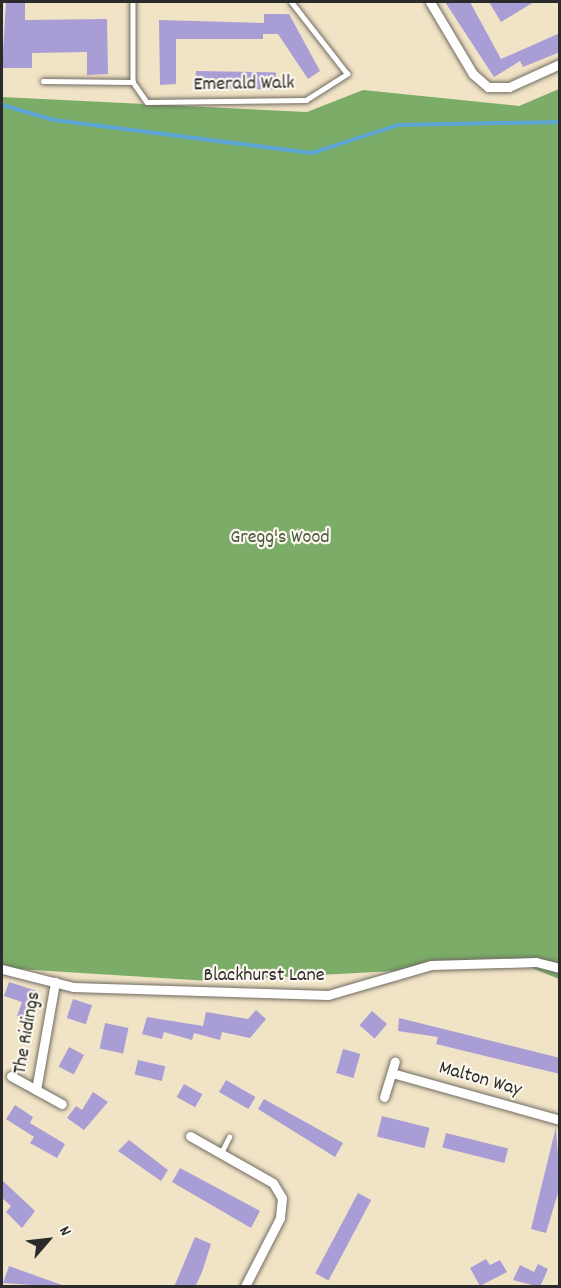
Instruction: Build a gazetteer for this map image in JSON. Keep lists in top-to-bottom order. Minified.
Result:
{"streets":{"street":["Blackhurst Lane","The Ridings","Malton Way"],"lane":["Emerald Walk"]},"crossings":[["Blackhurst Lane","The Ridings"]],"parks":["Gregg's Wood"],"north":"top right"}
